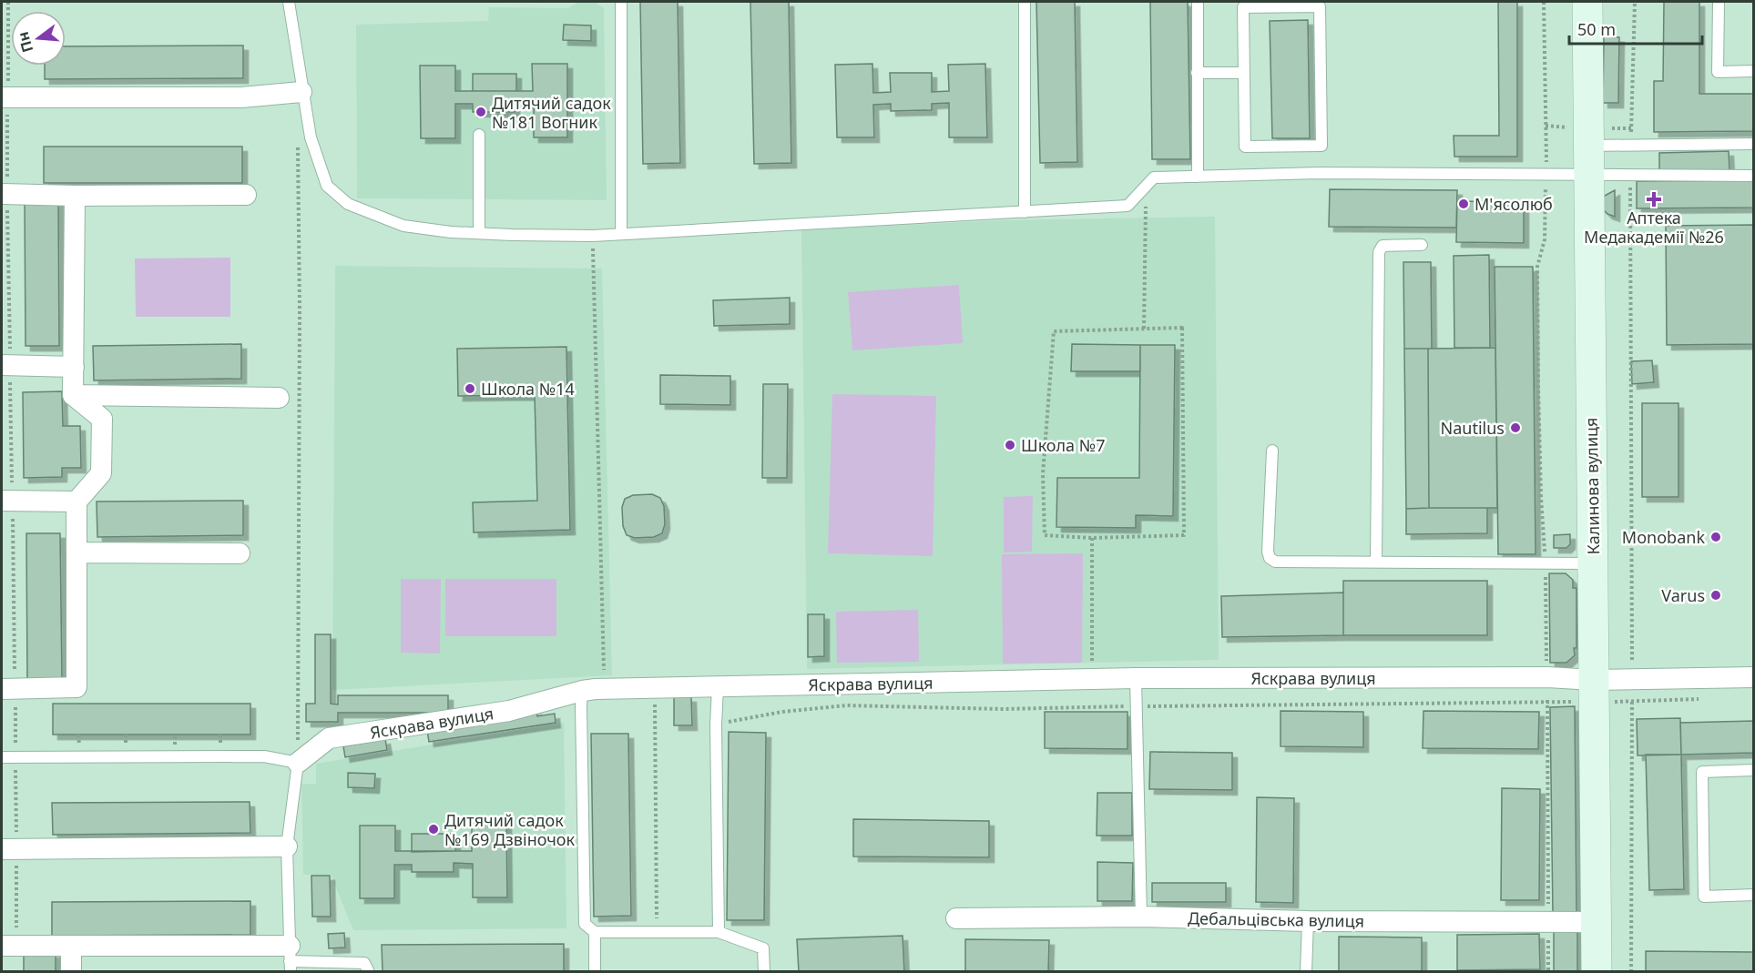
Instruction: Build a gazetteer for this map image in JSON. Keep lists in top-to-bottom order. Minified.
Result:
{"streets":{"street":["Калинова вулиця","Яскрава вулиця","Дебальцівська вулиця"]},"crossings":[["Калинова вулиця","Яскрава вулиця"],["Калинова вулиця","Дебальцівська вулиця"]],"places":{"other":["Дитячий садок №181 Вогник","М'ясолюб","Школа №14","Nautilus","Школа №7","Monobank","Varus","Дитячий садок №169 Дзвіночок"],"health":["Аптека Медакадемії №26"]},"scale_bar":"50 m","north":"left"}
